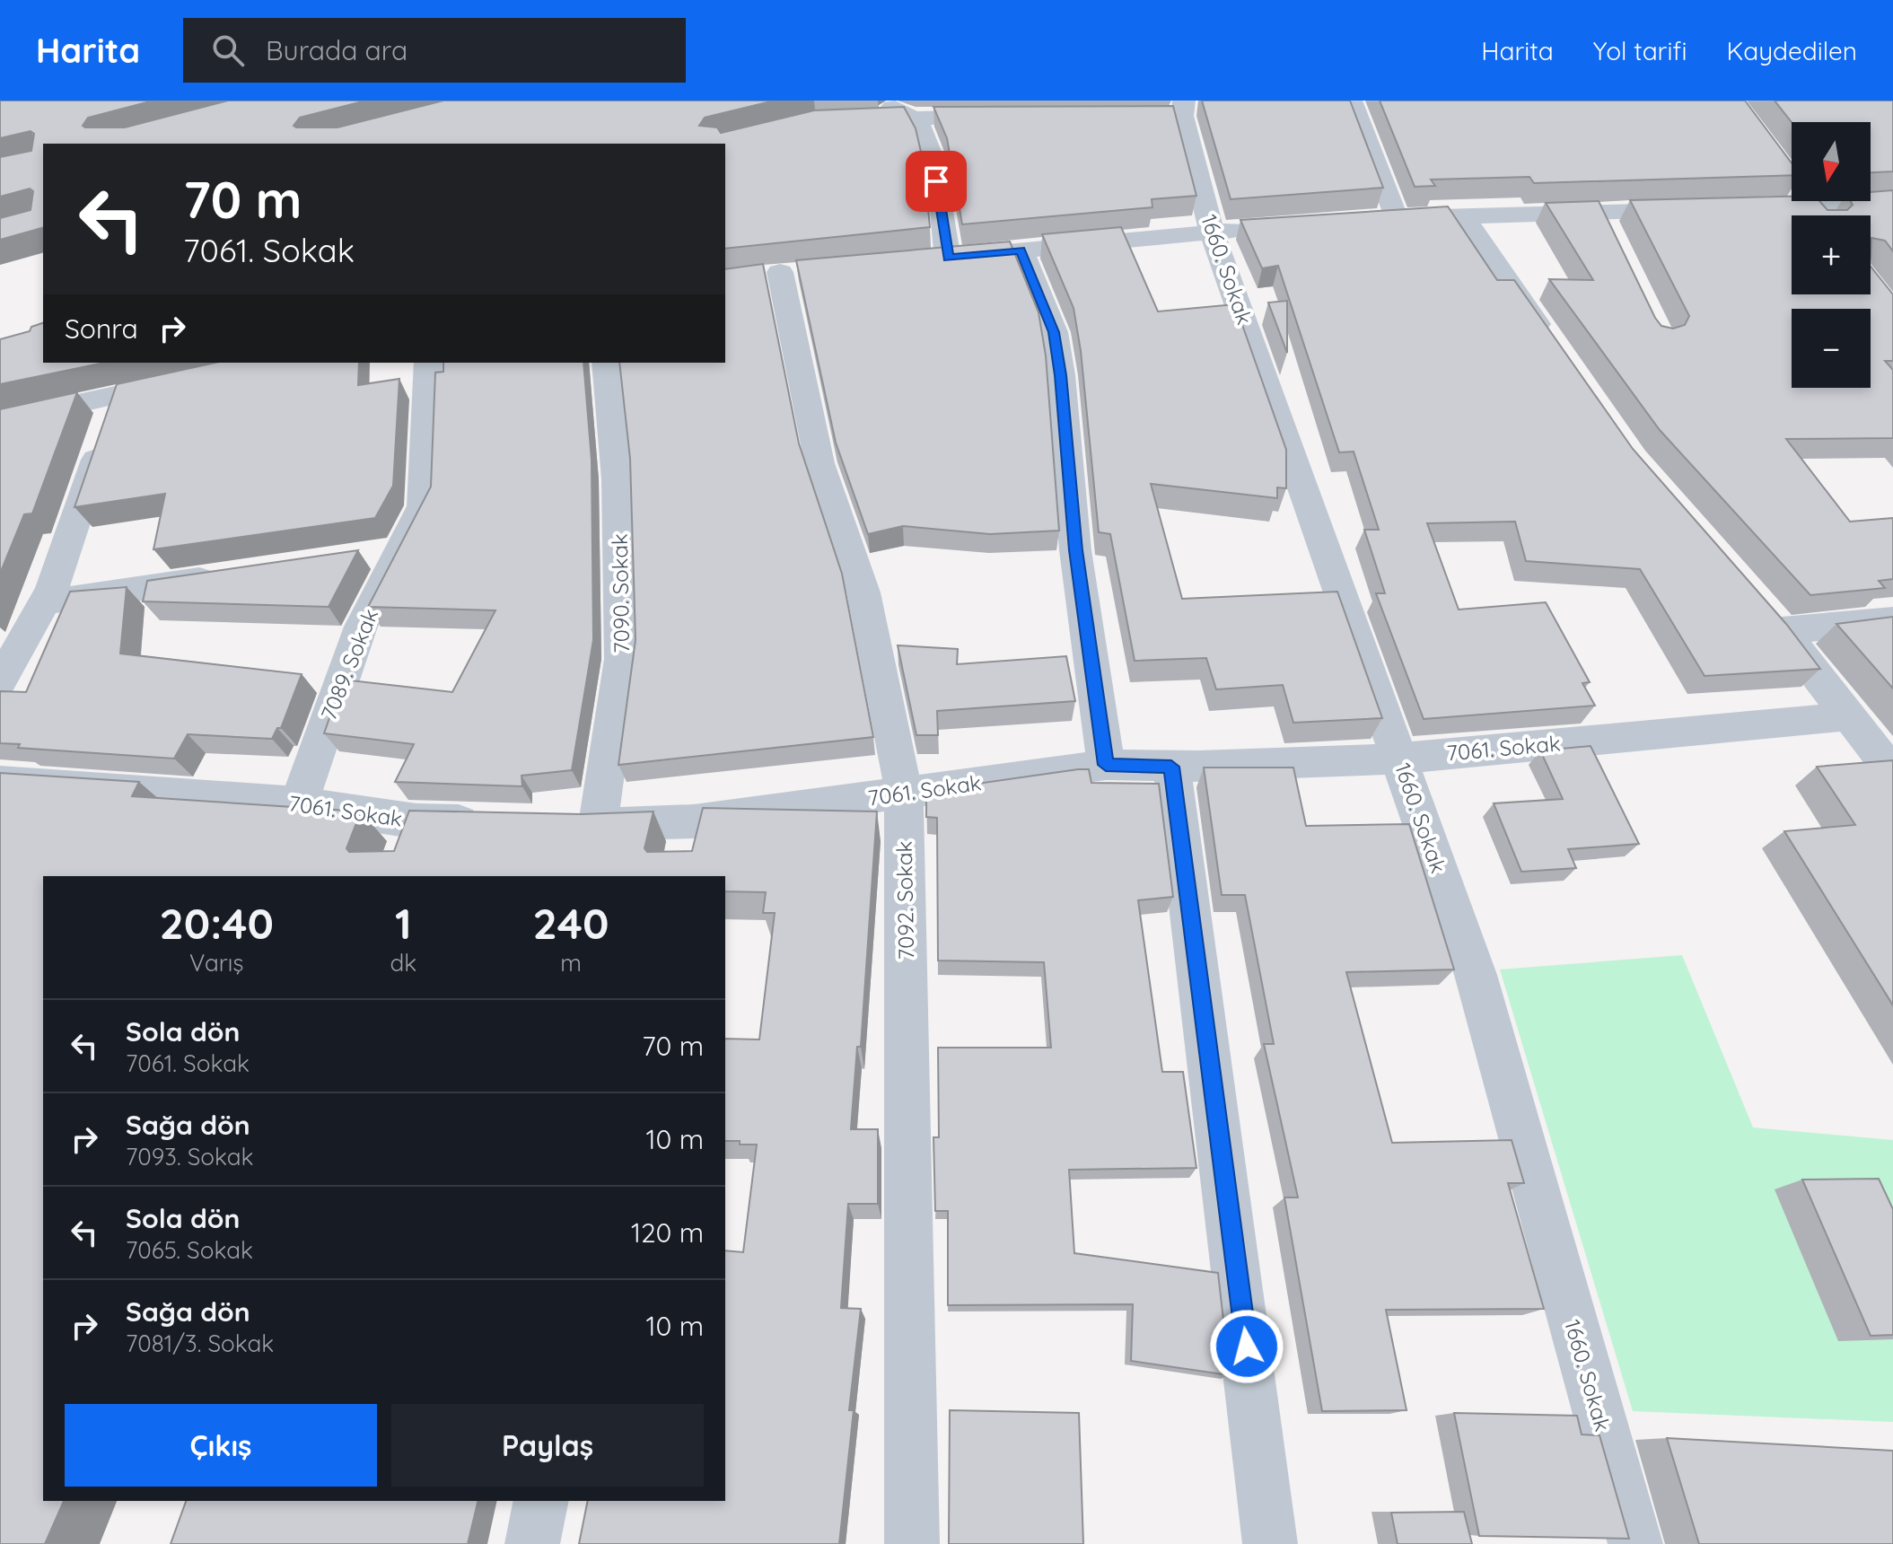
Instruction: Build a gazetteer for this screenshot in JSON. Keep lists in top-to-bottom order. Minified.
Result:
{"streets":{"street":["1660. Sokak","7090. Sokak","7089. Sokak","7061. Sokak","7092. Sokak"]},"crossings":[["1660. Sokak","7061. Sokak"],["7090. Sokak","7061. Sokak"],["7089. Sokak","7061. Sokak"],["7061. Sokak","7092. Sokak"]],"north":"bottom","page":{"header":"Harita","search":"Burada ara","nav":["Harita","Yol tarifi","Kaydedilen"],"map_buttons":["+","−"],"turn":["70 m","7061. Sokak"],"then":"Sonra","eta":["20:40","Varış","1","dk","240","m"],"list":[{"name":"Sola dön","note":"7061. Sokak","value":"70 m"},{"name":"Sağa dön","note":"7093. Sokak","value":"10 m"},{"name":"Sola dön","note":"7065. Sokak","value":"120 m"},{"name":"Sağa dön","note":"7081/3. Sokak","value":"10 m"}],"buttons":["Çıkış","Paylaş"]}}
